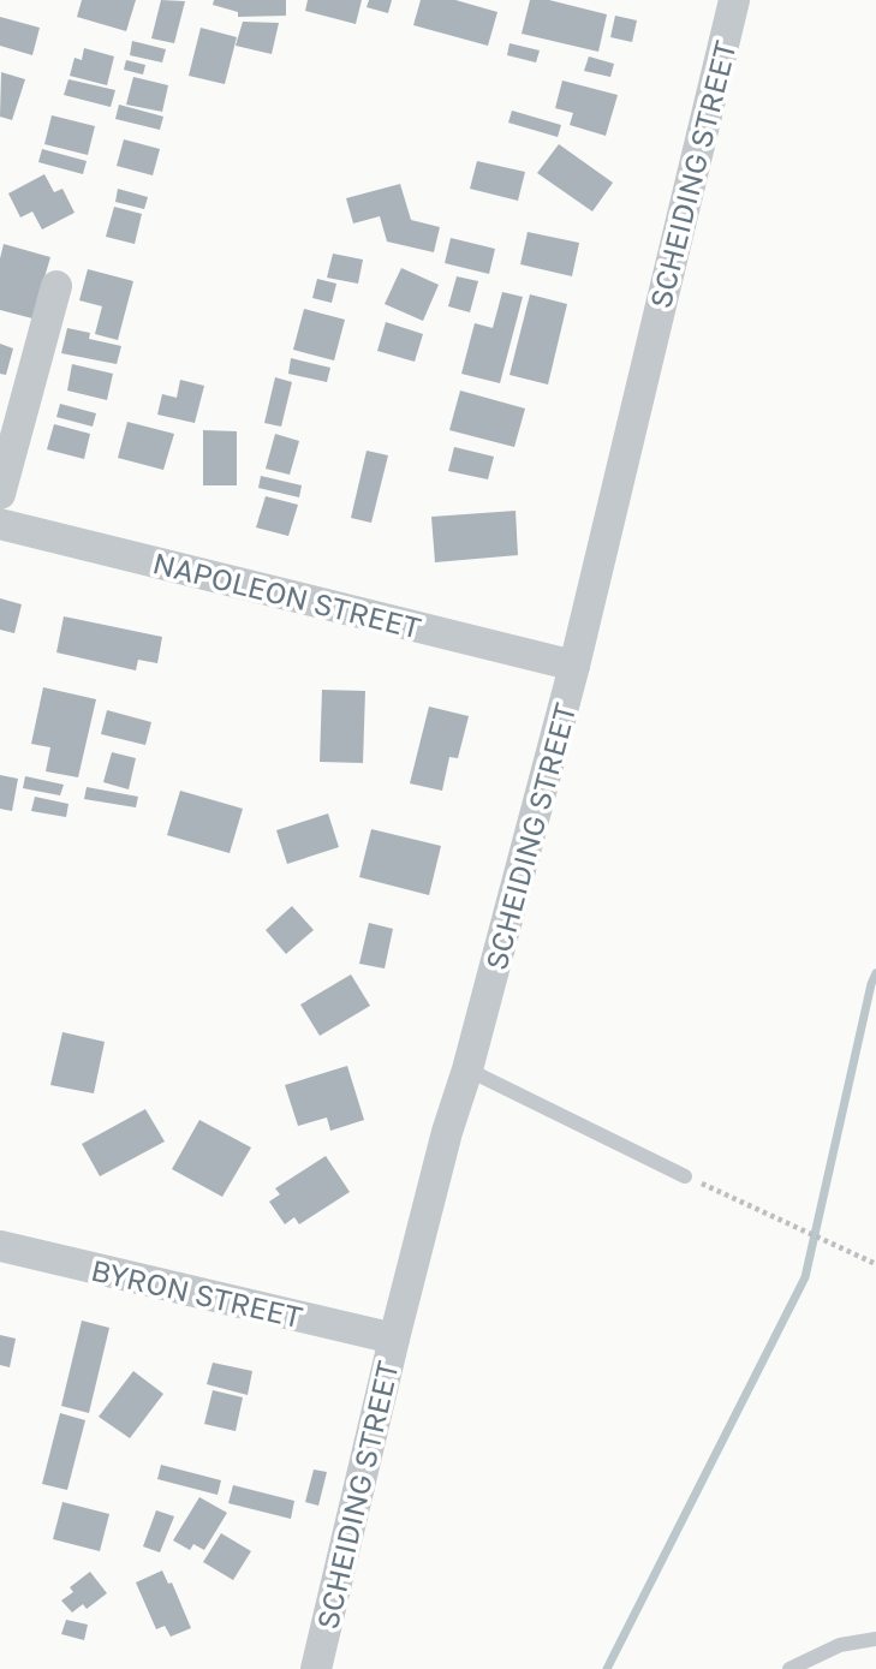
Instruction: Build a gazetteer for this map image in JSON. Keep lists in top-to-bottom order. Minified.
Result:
{"streets":{"street":["SCHEIDING STREET","NAPOLEON STREET","BYRON STREET"]},"crossings":[["SCHEIDING STREET","NAPOLEON STREET"],["SCHEIDING STREET","BYRON STREET"]]}
